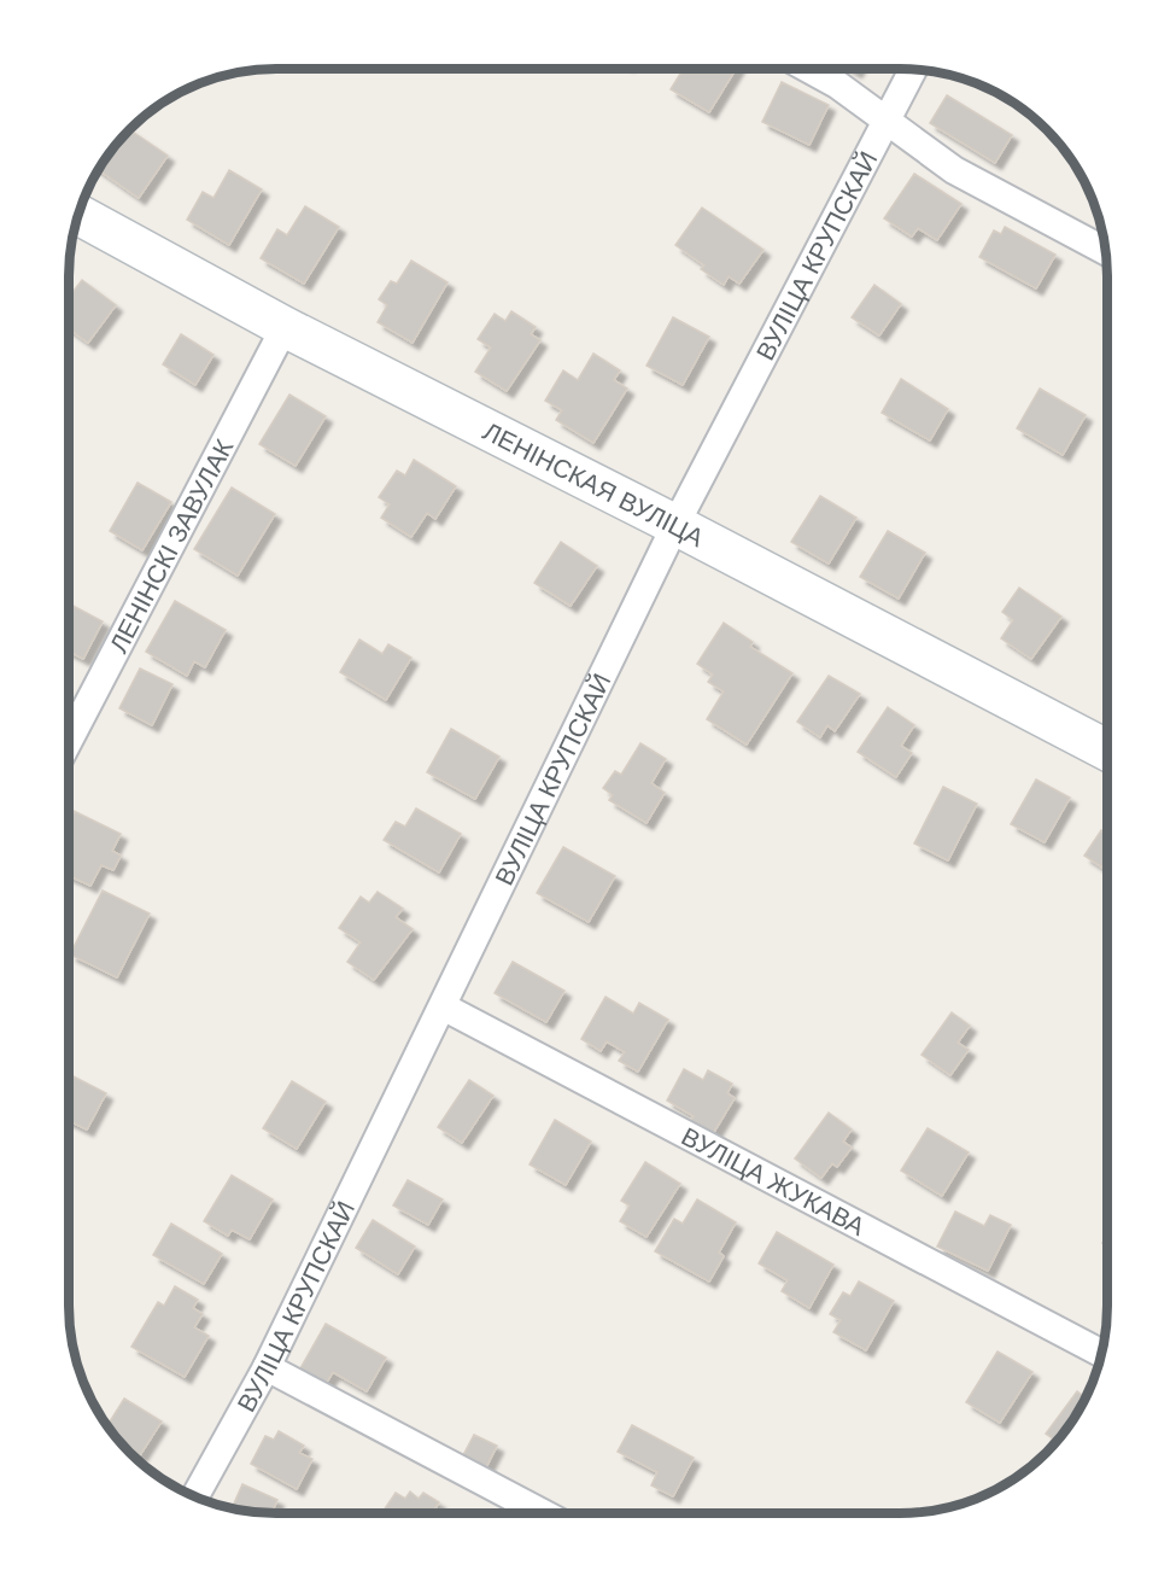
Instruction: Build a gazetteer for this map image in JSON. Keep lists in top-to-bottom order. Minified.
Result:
{"streets":{"street":["ВУЛІЦА КРУПСКАЙ","ЛЕНІНСКАЯ ВУЛІЦА","ЛЕНІНСКІ ЗАВУЛАК","ВУЛІЦА ЖУКАВА"]},"crossings":[["ВУЛІЦА КРУПСКАЙ","ЛЕНІНСКАЯ ВУЛІЦА"],["ВУЛІЦА КРУПСКАЙ","ВУЛІЦА ЖУКАВА"],["ЛЕНІНСКАЯ ВУЛІЦА","ЛЕНІНСКІ ЗАВУЛАК"]]}
